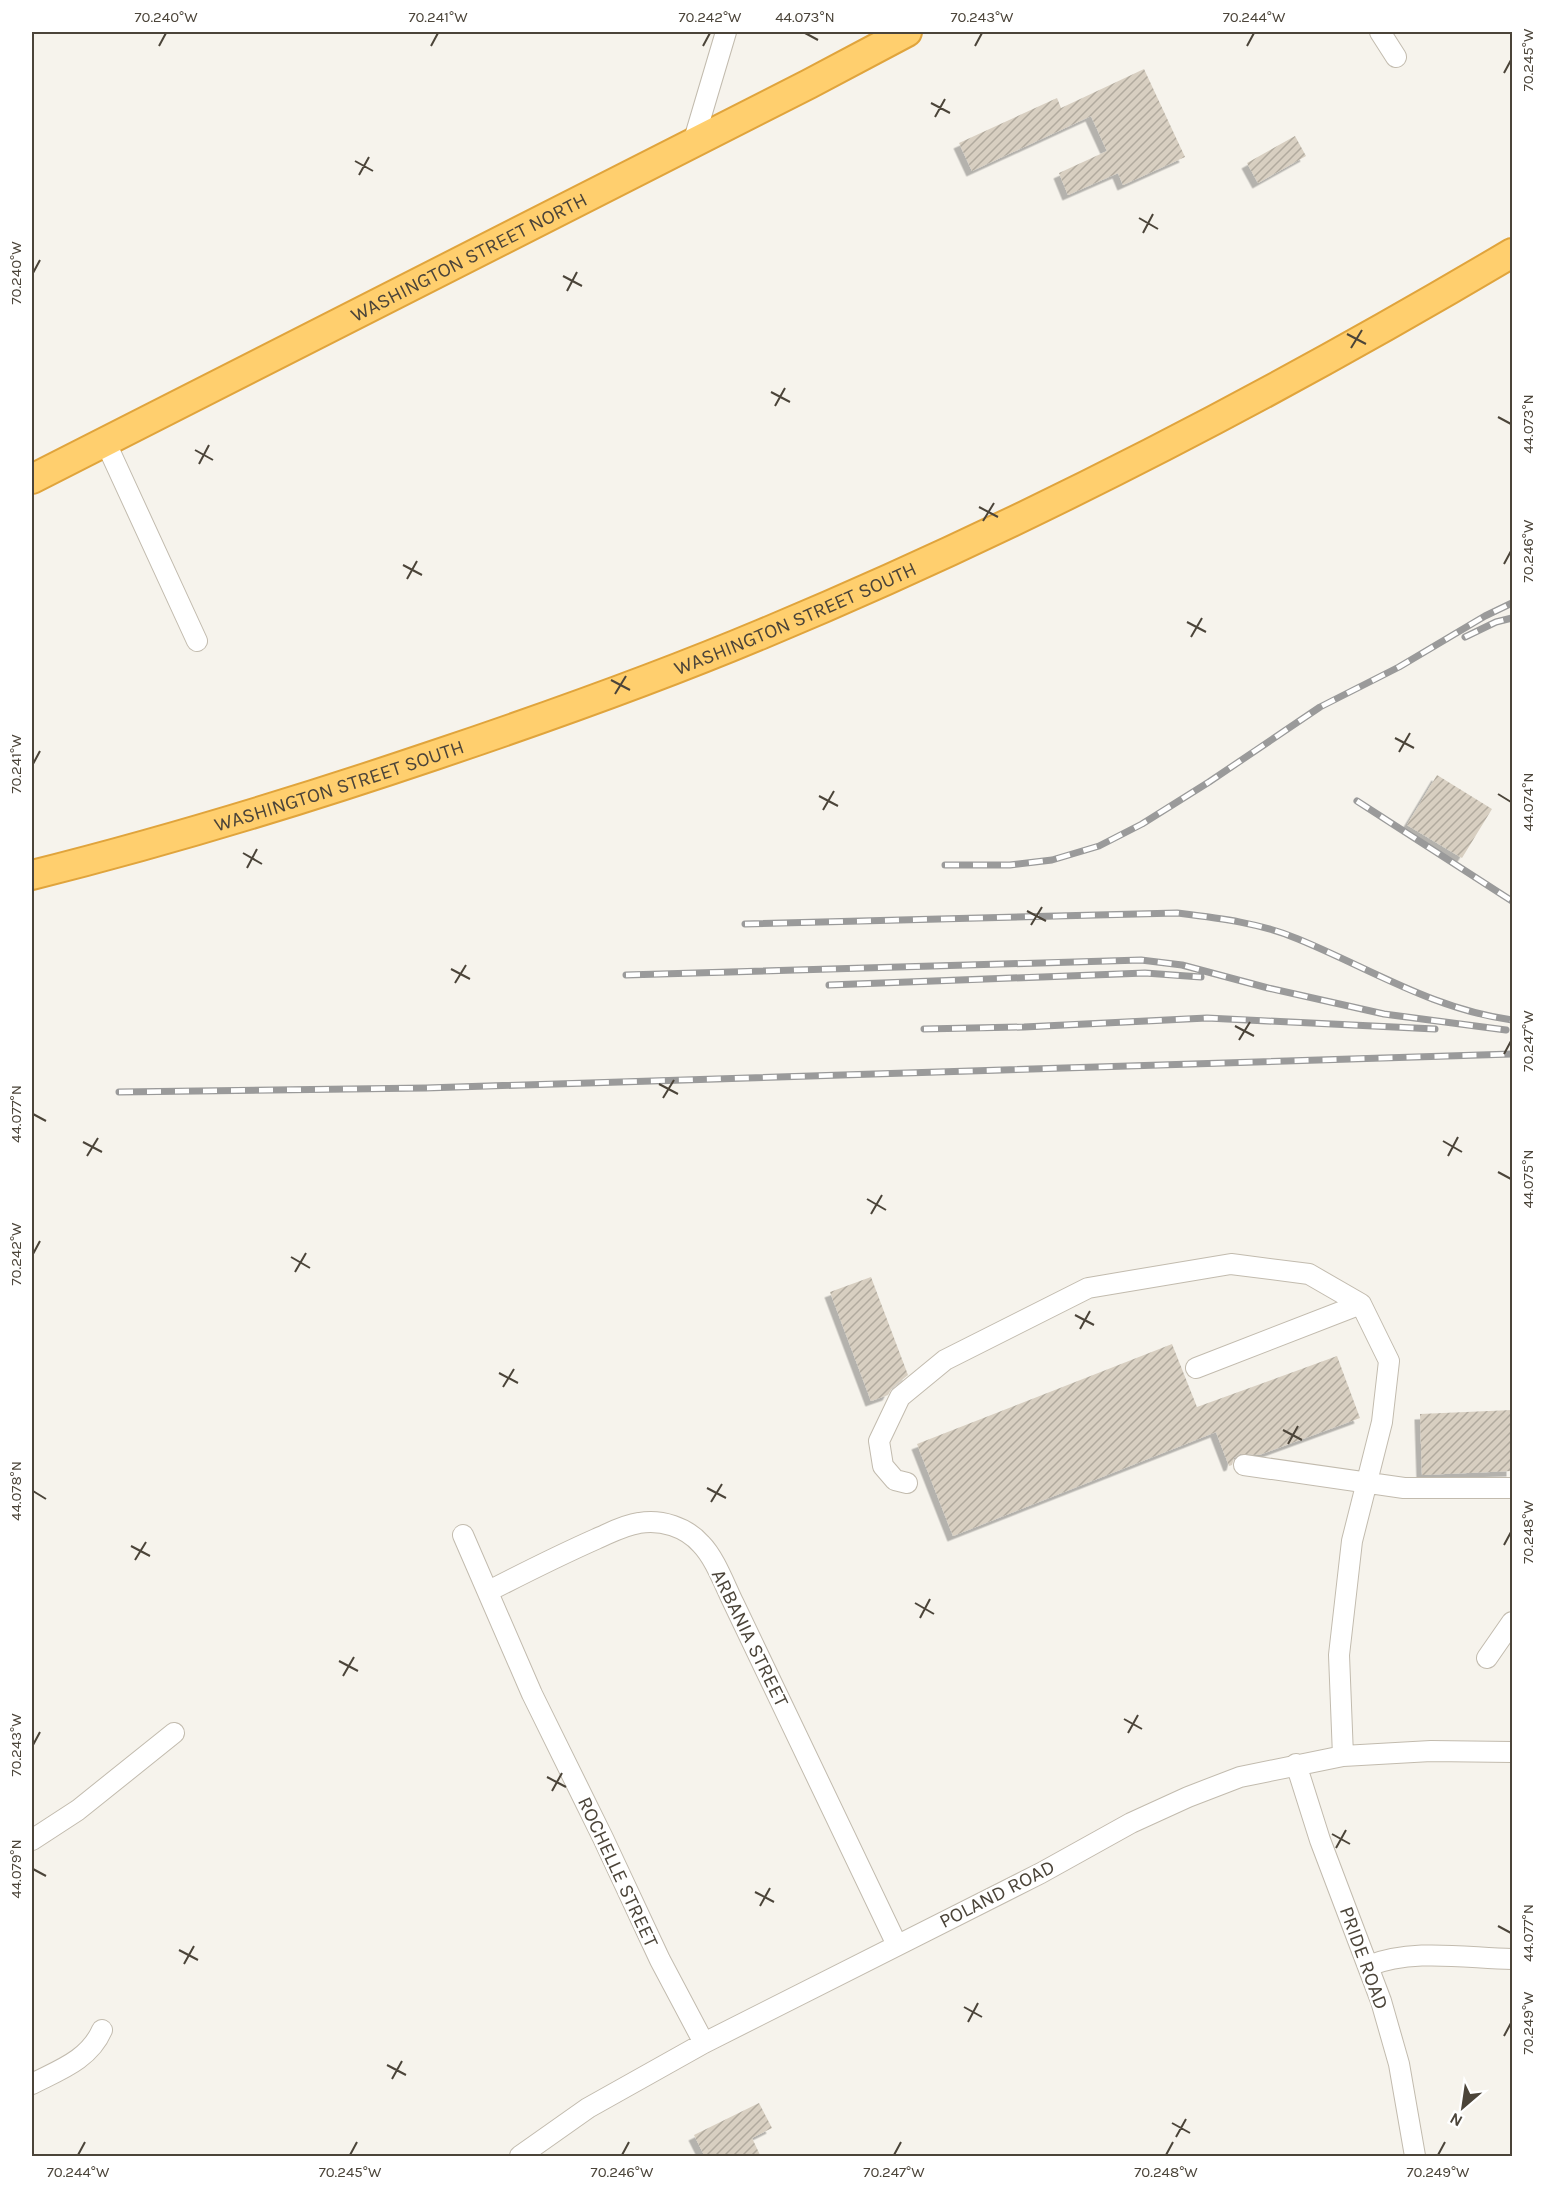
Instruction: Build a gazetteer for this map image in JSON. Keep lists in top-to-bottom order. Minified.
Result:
{"streets":{"highway":["WASHINGTON STREET NORTH","WASHINGTON STREET SOUTH"],"street":["ARBANIA STREET","ROCHELLE STREET","POLAND ROAD","PRIDE ROAD"]},"crossings":[["ARBANIA STREET","ROCHELLE STREET"],["ARBANIA STREET","POLAND ROAD"],["ROCHELLE STREET","POLAND ROAD"],["POLAND ROAD","PRIDE ROAD"]],"north":"bottom left","coordinates":["70.240°W","70.241°W","70.242°W","44.073°N","70.243°W","70.244°W","70.245°W","70.246°W","44.074°N","70.247°W","44.077°N","44.075°N","44.078°N","70.248°W","44.079°N","70.249°W"]}
